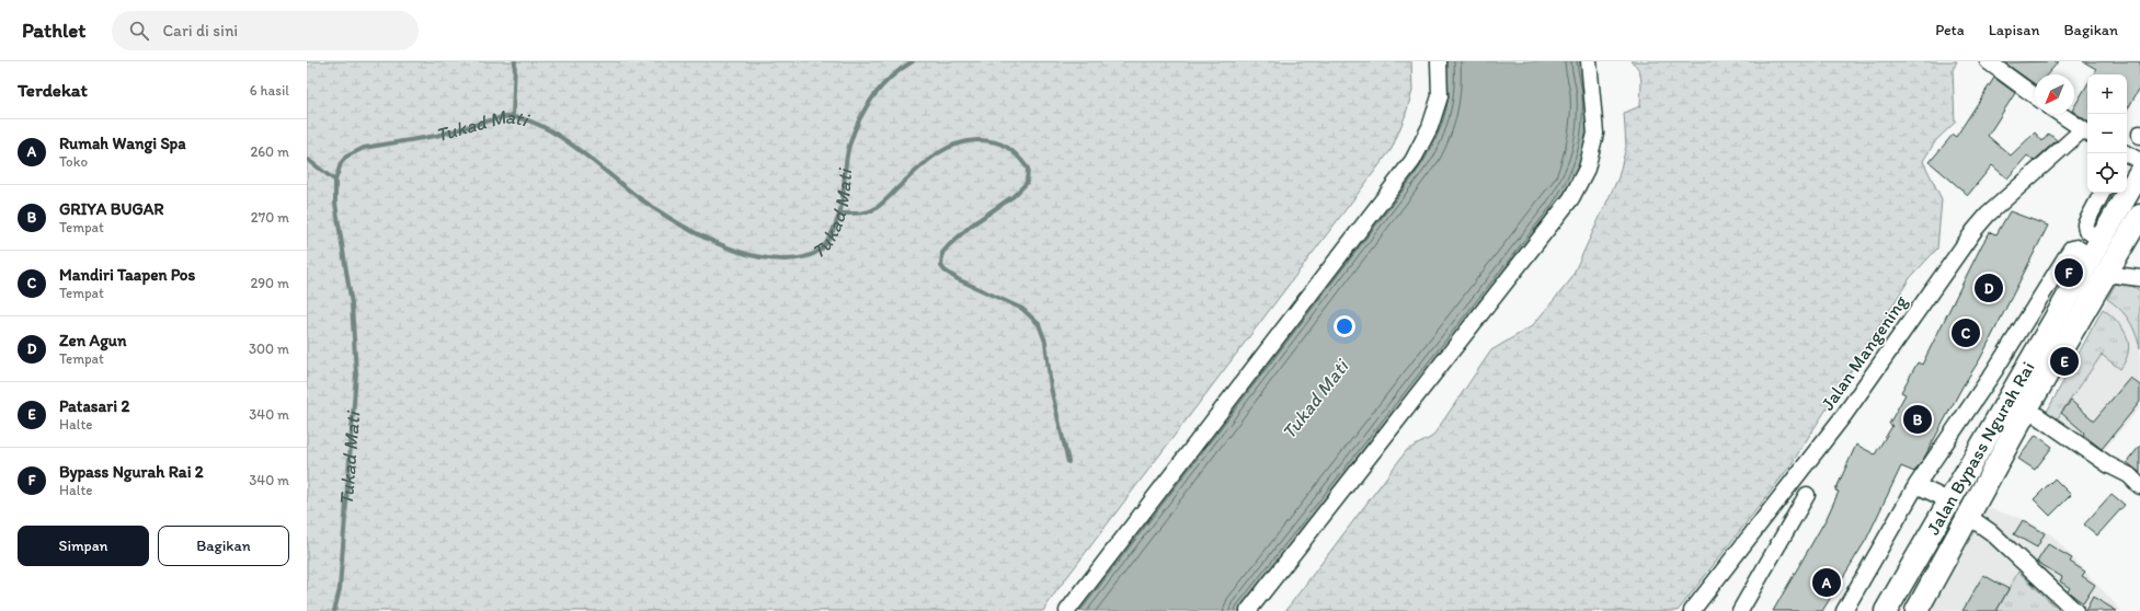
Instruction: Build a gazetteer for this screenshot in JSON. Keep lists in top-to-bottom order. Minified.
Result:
{"streets":{"highway":["Jalan Bypass Ngurah Rai"],"street":["Jalan Mangening"]},"water":["Tukad Mati"],"north":"bottom left","page":{"header":"Pathlet","search":"Cari di sini","nav":["Peta","Lapisan","Bagikan"],"heading":["Terdekat","6 hasil"],"map_buttons":["+","−"],"list":[{"mark":"A","name":"Rumah Wangi Spa","note":"Toko","value":"260 m"},{"mark":"B","name":"GRIYA BUGAR","note":"Tempat","value":"270 m"},{"mark":"C","name":"Mandiri Taapen Pos","note":"Tempat","value":"290 m"},{"mark":"D","name":"Zen Agun","note":"Tempat","value":"300 m"},{"mark":"E","name":"Patasari 2","note":"Halte","value":"340 m"},{"mark":"F","name":"Bypass Ngurah Rai 2","note":"Halte","value":"340 m"}],"pins":["F","D","C","E","B","A"],"buttons":["Simpan","Bagikan"]}}
